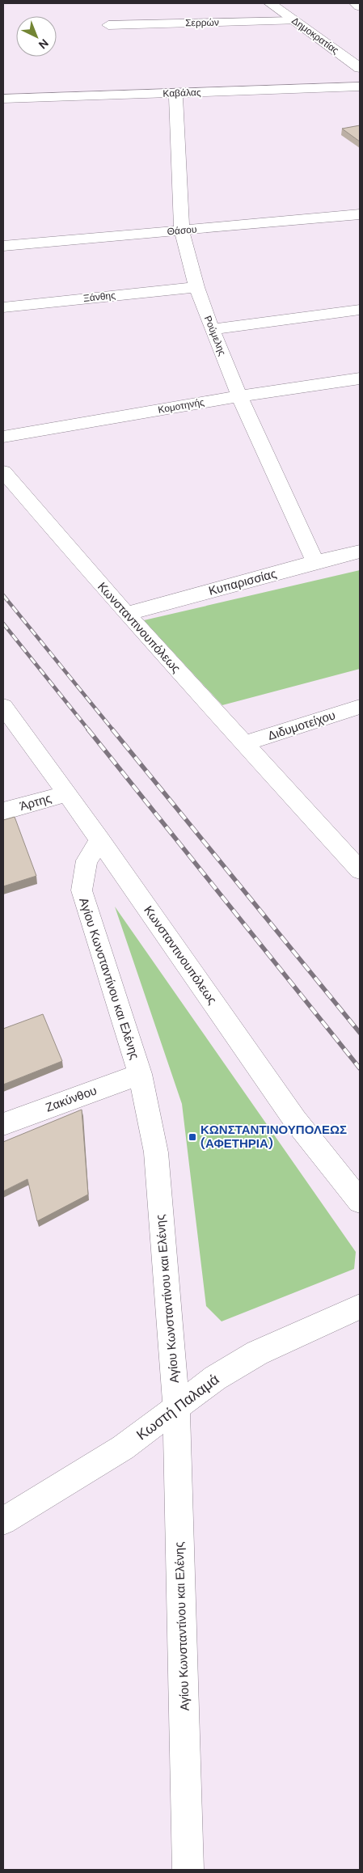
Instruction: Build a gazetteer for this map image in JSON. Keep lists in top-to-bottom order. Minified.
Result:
{"streets":{"street":["Σερρών","Δημοκρατίας","Καβάλας","Θάσου","Ξάνθης","Ρούμελης","Κομοτηνής","Κυπαρισσίας","Κωνσταντινουπόλεως","Διδυμοτείχου","Άρτης","Αγίου Κωνσταντίνου και Ελένης","Ζακύνθου","Κωστή Παλαμά"]},"crossings":[["Σερρών","Δημοκρατίας"],["Καβάλας","Ρούμελης"],["Θάσου","Ρούμελης"],["Ξάνθης","Ρούμελης"],["Ρούμελης","Κομοτηνής"],["Ρούμελης","Κυπαρισσίας"],["Κυπαρισσίας","Κωνσταντινουπόλεως"],["Κωνσταντινουπόλεως","Διδυμοτείχου"],["Κωνσταντινουπόλεως","Άρτης"],["Κωνσταντινουπόλεως","Αγίου Κωνσταντίνου και Ελένης"],["Αγίου Κωνσταντίνου και Ελένης","Ζακύνθου"],["Αγίου Κωνσταντίνου και Ελένης","Κωστή Παλαμά"]],"places":{"transit":["ΚΩΝΣΤΑΝΤΙΝΟΥΠΟΛΕΩΣ (ΑΦΕΤΗΡΙΑ)"]},"north":"bottom right"}
